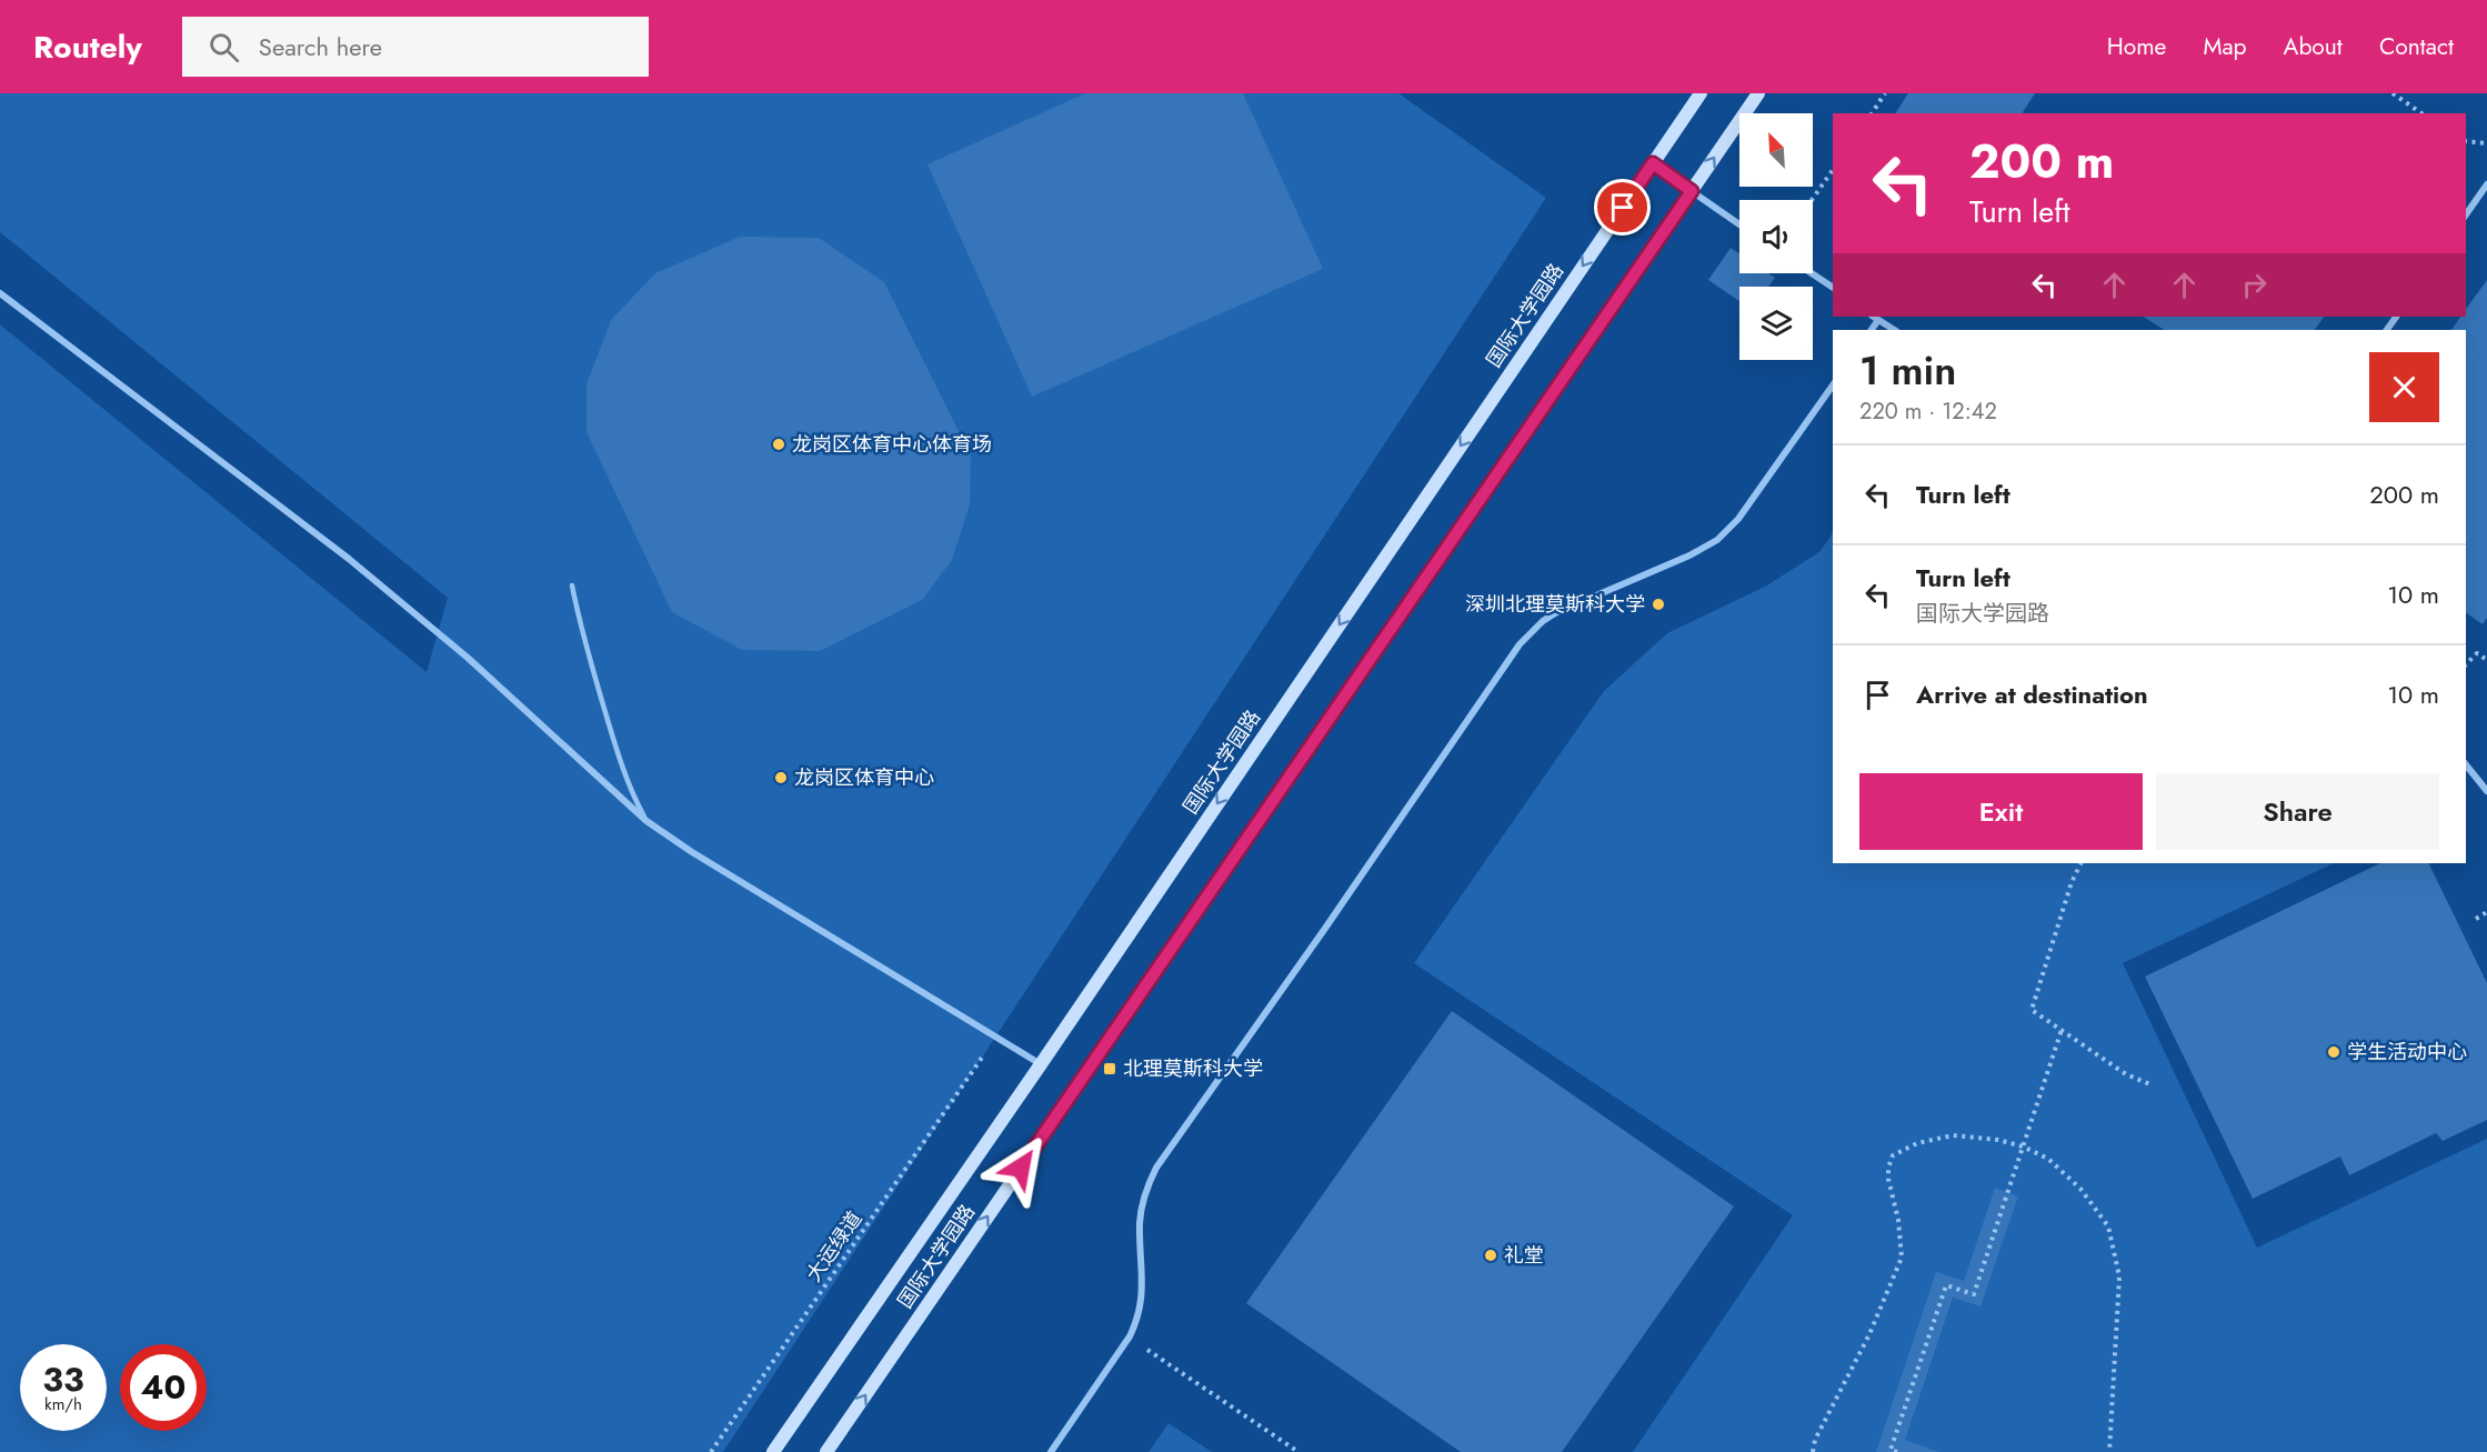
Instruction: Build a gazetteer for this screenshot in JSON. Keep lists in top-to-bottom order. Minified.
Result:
{"streets":{"street":["国际大学园路"],"path":["大运绿道"]},"places":{"other":["龙岗区体育中心体育场","深圳北理莫斯科大学","龙岗区体育中心","学生活动中心","礼堂"],"transit":["北理莫斯科大学"]},"north":"top left","page":{"header":"Routely","search":"Search here","nav":["Home","Map","About","Contact"],"turn":["200 m","Turn left"],"heading":["1 min","220 m · 12:42"],"list":[{"name":"Turn left","value":"200 m"},{"name":"Turn left","note":"国际大学园路","value":"10 m"},{"name":"Arrive at destination","value":"10 m"}],"buttons":["Exit","Share"],"speed":"33 km/h","limit":"40"}}
